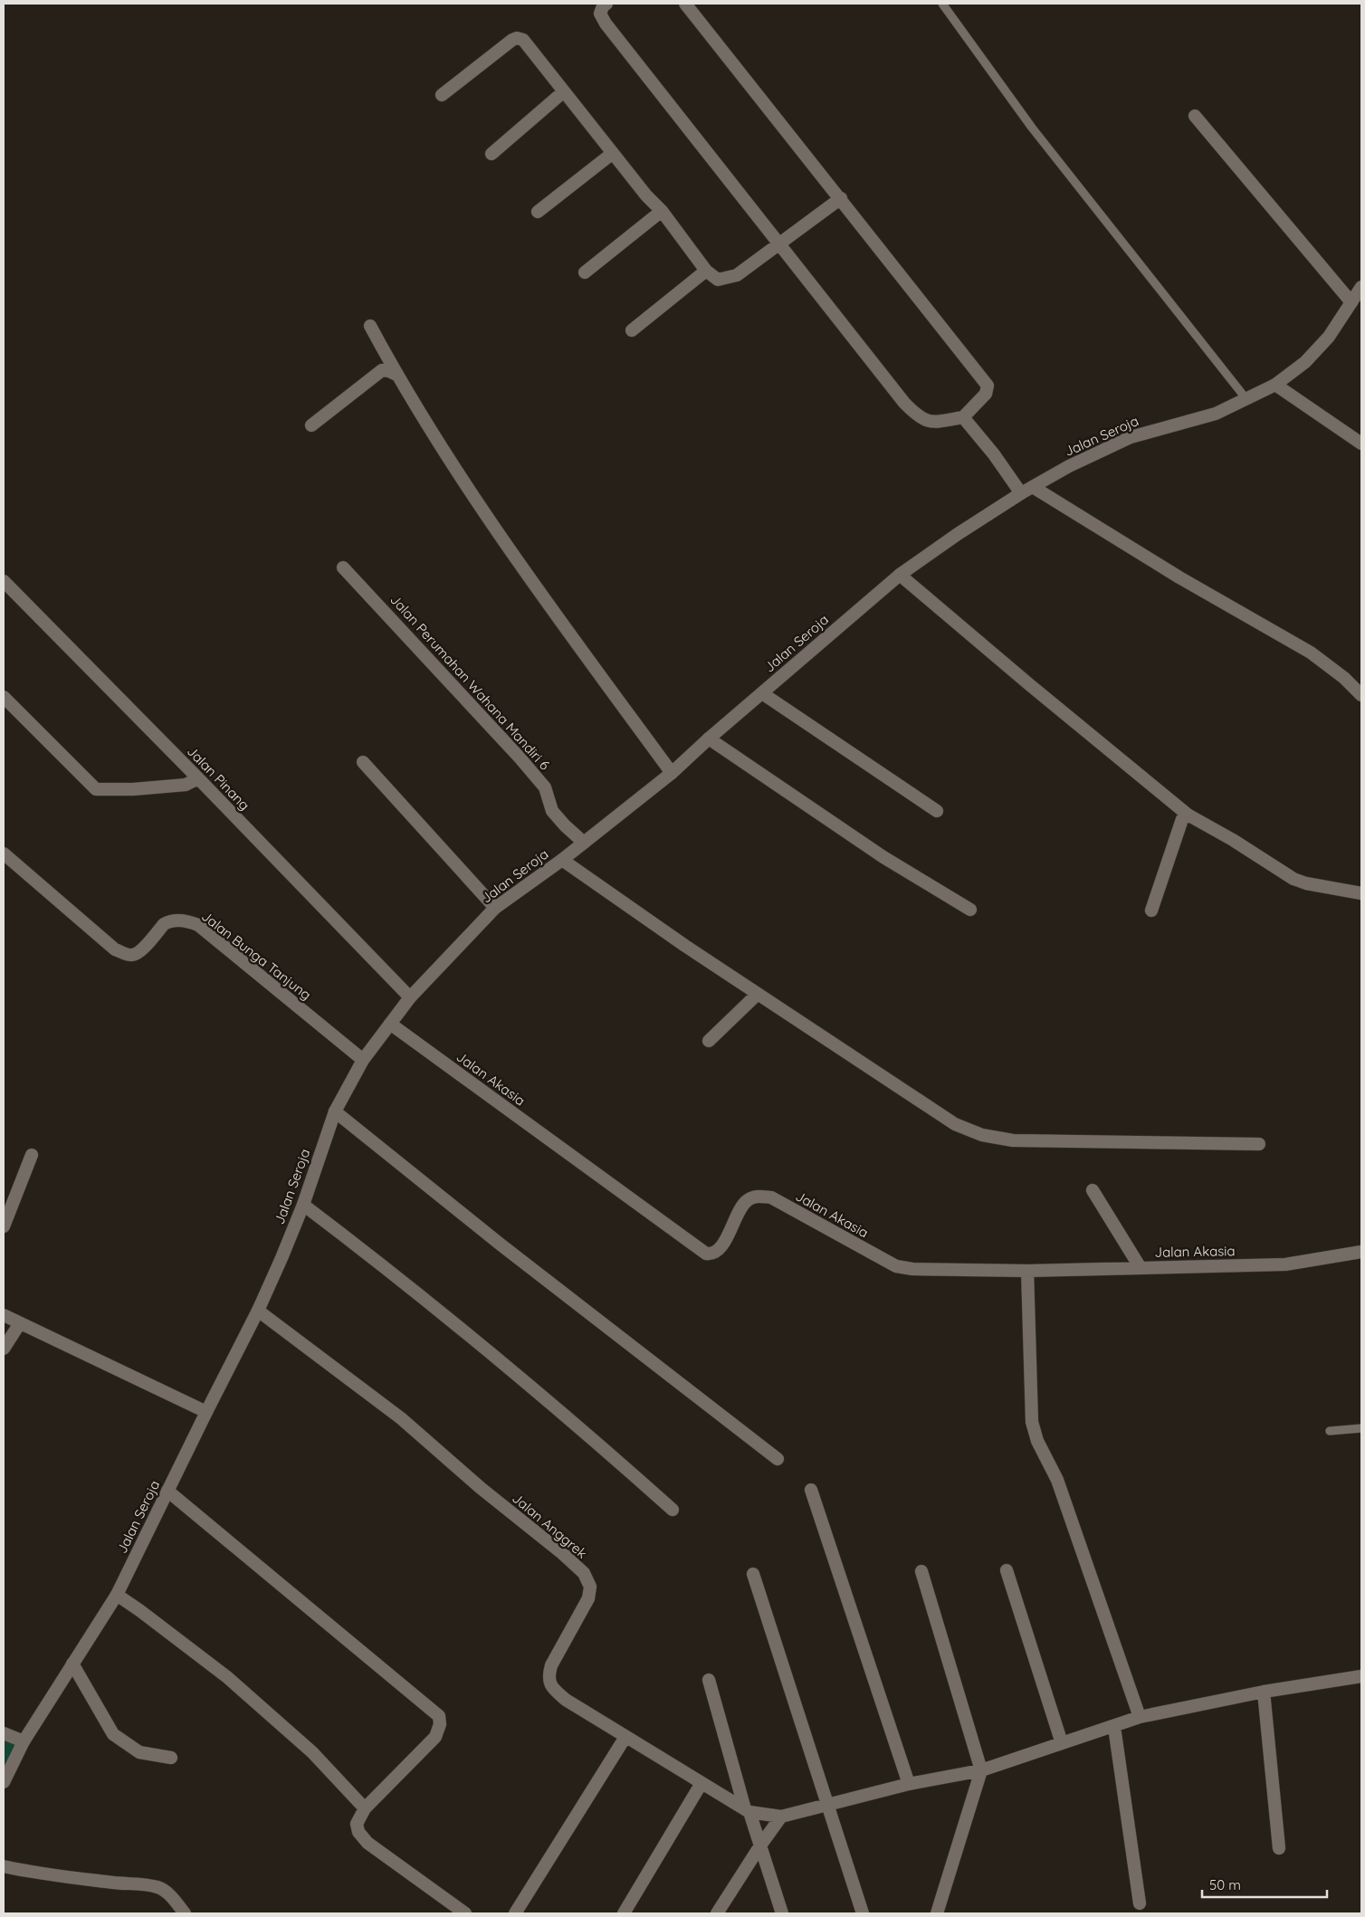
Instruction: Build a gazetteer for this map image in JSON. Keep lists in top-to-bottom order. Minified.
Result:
{"streets":{"street":["Jalan Seroja","Jalan Perumahan Wahana Mandiri 6","Jalan Pinang","Jalan Bunga Tanjung","Jalan Akasia","Jalan Anggrek"]},"crossings":[["Jalan Seroja","Jalan Perumahan Wahana Mandiri 6"],["Jalan Seroja","Jalan Pinang"],["Jalan Seroja","Jalan Bunga Tanjung"],["Jalan Seroja","Jalan Akasia"],["Jalan Seroja","Jalan Anggrek"]],"scale_bar":"50 m"}
